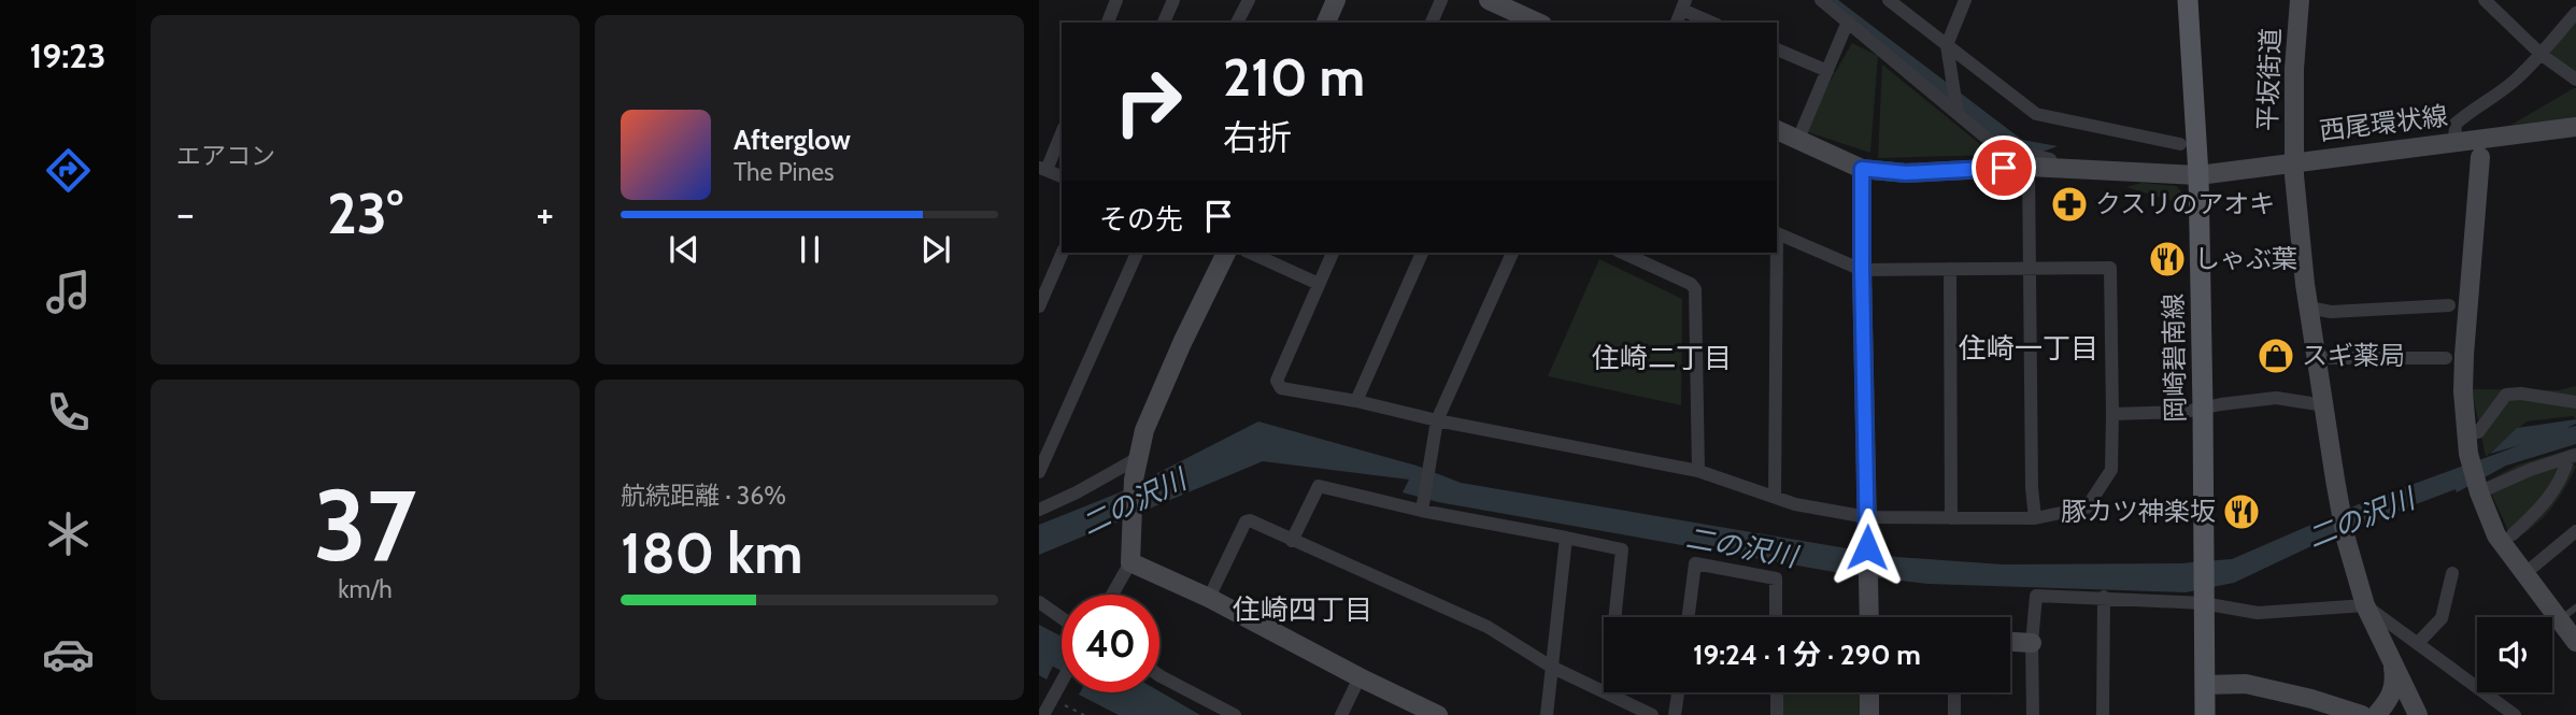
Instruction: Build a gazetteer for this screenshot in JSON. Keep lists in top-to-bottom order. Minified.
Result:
{"streets":{"main road":["岡崎碧南線"],"street":["平坂街道","西尾環状線"]},"crossings":[["平坂街道","西尾環状線"],["西尾環状線","岡崎碧南線"]],"districts":["住崎一丁目","住崎二丁目","住崎四丁目"],"water":["二の沢川"],"places":{"pharmacy":["クスリのアオキ"],"restaurant":["しゃぶ葉","豚カツ神楽坂"],"shop":["スギ薬局"]},"page":{"tabs":"19:23","tile":["エアコン",["37","km/h"],["航続距離 · 36%","180 km"]],"turn":["210 m","右折"],"song":["Afterglow","The Pines"],"then":"その先","heat":["−","23°","+"],"limit":"40","trip":"19:24 · 1 分 · 290 m"}}
